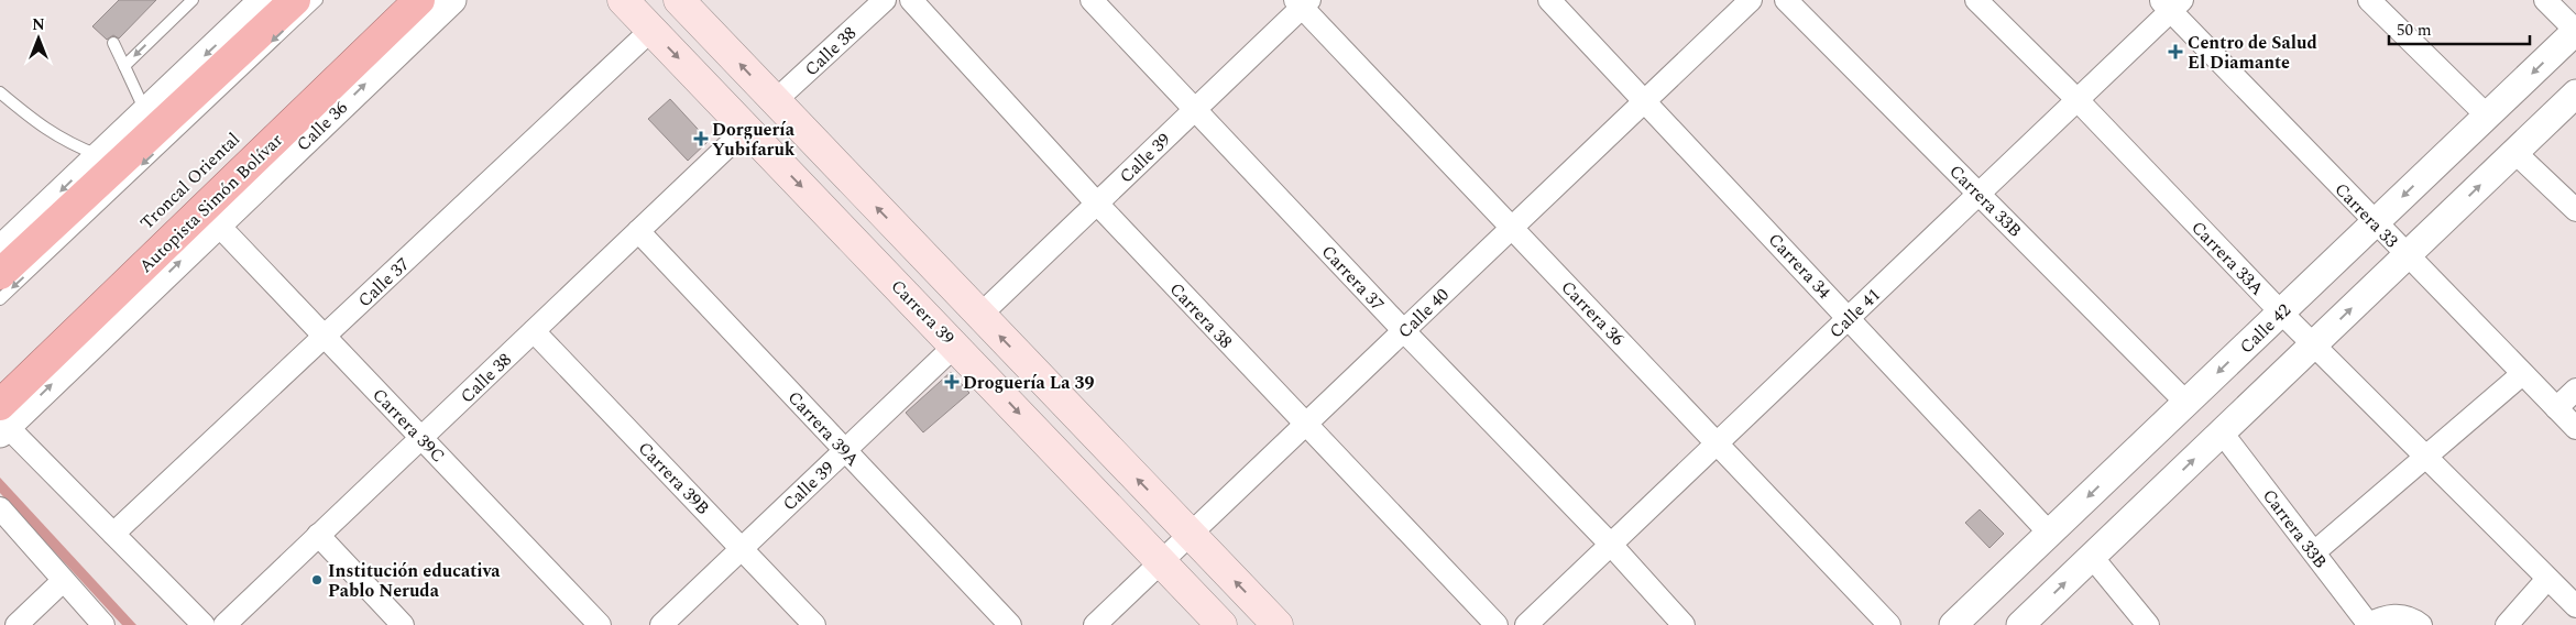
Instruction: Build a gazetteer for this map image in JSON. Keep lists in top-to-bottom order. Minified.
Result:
{"streets":{"highway":["Autopista Simón Bolívar"],"main road":["Carrera 39"],"street":["Calle 38","Calle 36","Calle 39","Carrera 33B","Carrera 33","Carrera 33A","Carrera 34","Carrera 37","Calle 37","Calle 40","Carrera 36","Calle 41","Carrera 38","Calle 42","Carrera 39C","Carrera 39A","Carrera 39B"]},"crossings":[["Calle 38","Carrera 39"],["Calle 38","Carrera 39C"],["Calle 38","Carrera 39A"],["Calle 38","Carrera 39B"],["Calle 36","Autopista Simón Bolívar"],["Calle 36","Carrera 39C"],["Calle 39","Carrera 37"],["Calle 39","Carrera 39"],["Calle 39","Carrera 36"],["Calle 39","Carrera 38"],["Calle 39","Carrera 39A"],["Calle 39","Carrera 39B"],["Carrera 33B","Calle 41"],["Carrera 33B","Calle 42"],["Carrera 33","Calle 41"],["Carrera 33","Calle 42"],["Carrera 33A","Calle 41"],["Carrera 33A","Calle 42"],["Carrera 34","Calle 40"],["Carrera 34","Calle 41"],["Carrera 34","Calle 42"],["Carrera 37","Calle 40"],["Carrera 37","Calle 41"],["Calle 37","Carrera 39"],["Calle 37","Carrera 39C"],["Carrera 39","Calle 40"],["Calle 40","Carrera 36"],["Calle 40","Carrera 38"],["Carrera 36","Calle 41"]],"places":{"health":["Centro de Salud El Diamante","Dorguería Yubifaruk","Droguería La 39"],"other":["Institución educativa Pablo Neruda"]},"scale_bar":"50 m","north":"top"}
